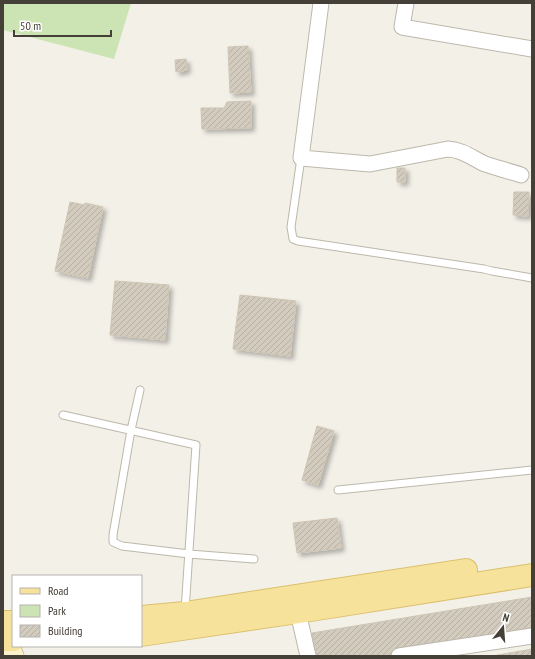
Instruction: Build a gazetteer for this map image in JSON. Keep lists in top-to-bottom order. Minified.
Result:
{"legend":["Road","Park","Building"],"scale_bar":"50 m","north":"top"}
